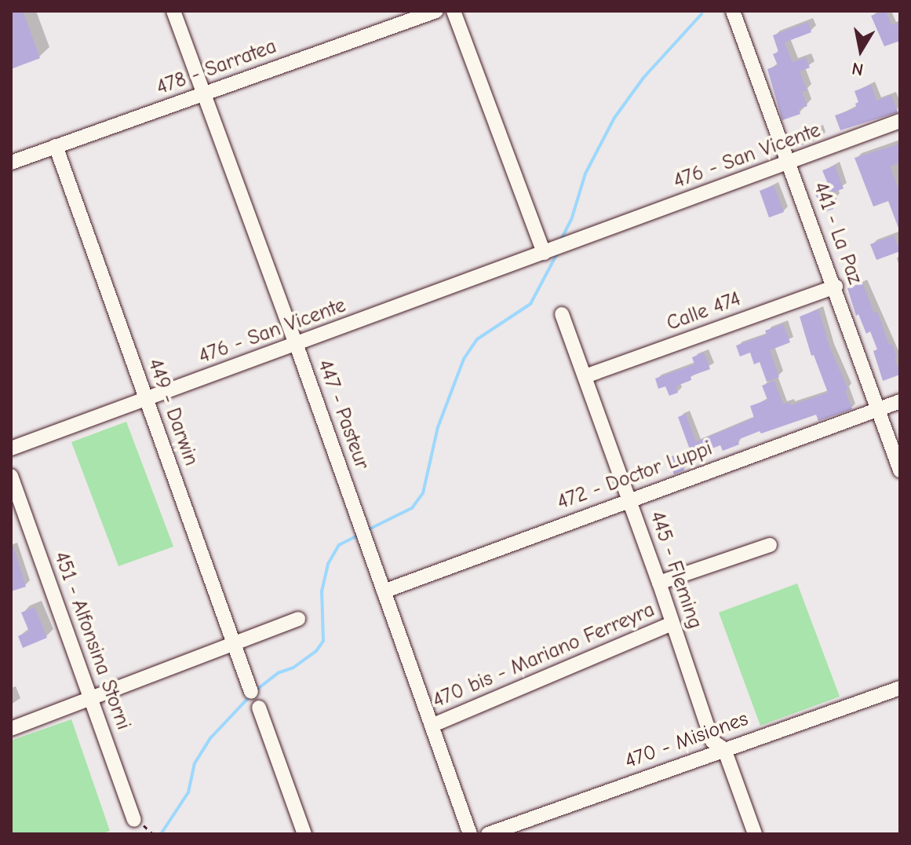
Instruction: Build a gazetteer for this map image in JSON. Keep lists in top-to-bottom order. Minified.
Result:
{"streets":{"street":["478 - Sarratea","476 - San Vicente","441 - La Paz","Calle 474","449 - Darwin","447 - Pasteur","472 - Doctor Luppi","445 - Fleming","451 - Alfonsina Storni","470 bis - Mariano Ferreyra","470 - Misiones"]},"crossings":[["478 - Sarratea","449 - Darwin"],["478 - Sarratea","447 - Pasteur"],["476 - San Vicente","441 - La Paz"],["476 - San Vicente","449 - Darwin"],["476 - San Vicente","447 - Pasteur"],["441 - La Paz","Calle 474"],["441 - La Paz","472 - Doctor Luppi"],["Calle 474","445 - Fleming"],["447 - Pasteur","472 - Doctor Luppi"],["447 - Pasteur","470 bis - Mariano Ferreyra"],["472 - Doctor Luppi","445 - Fleming"],["445 - Fleming","470 bis - Mariano Ferreyra"],["445 - Fleming","470 - Misiones"]],"north":"bottom"}
